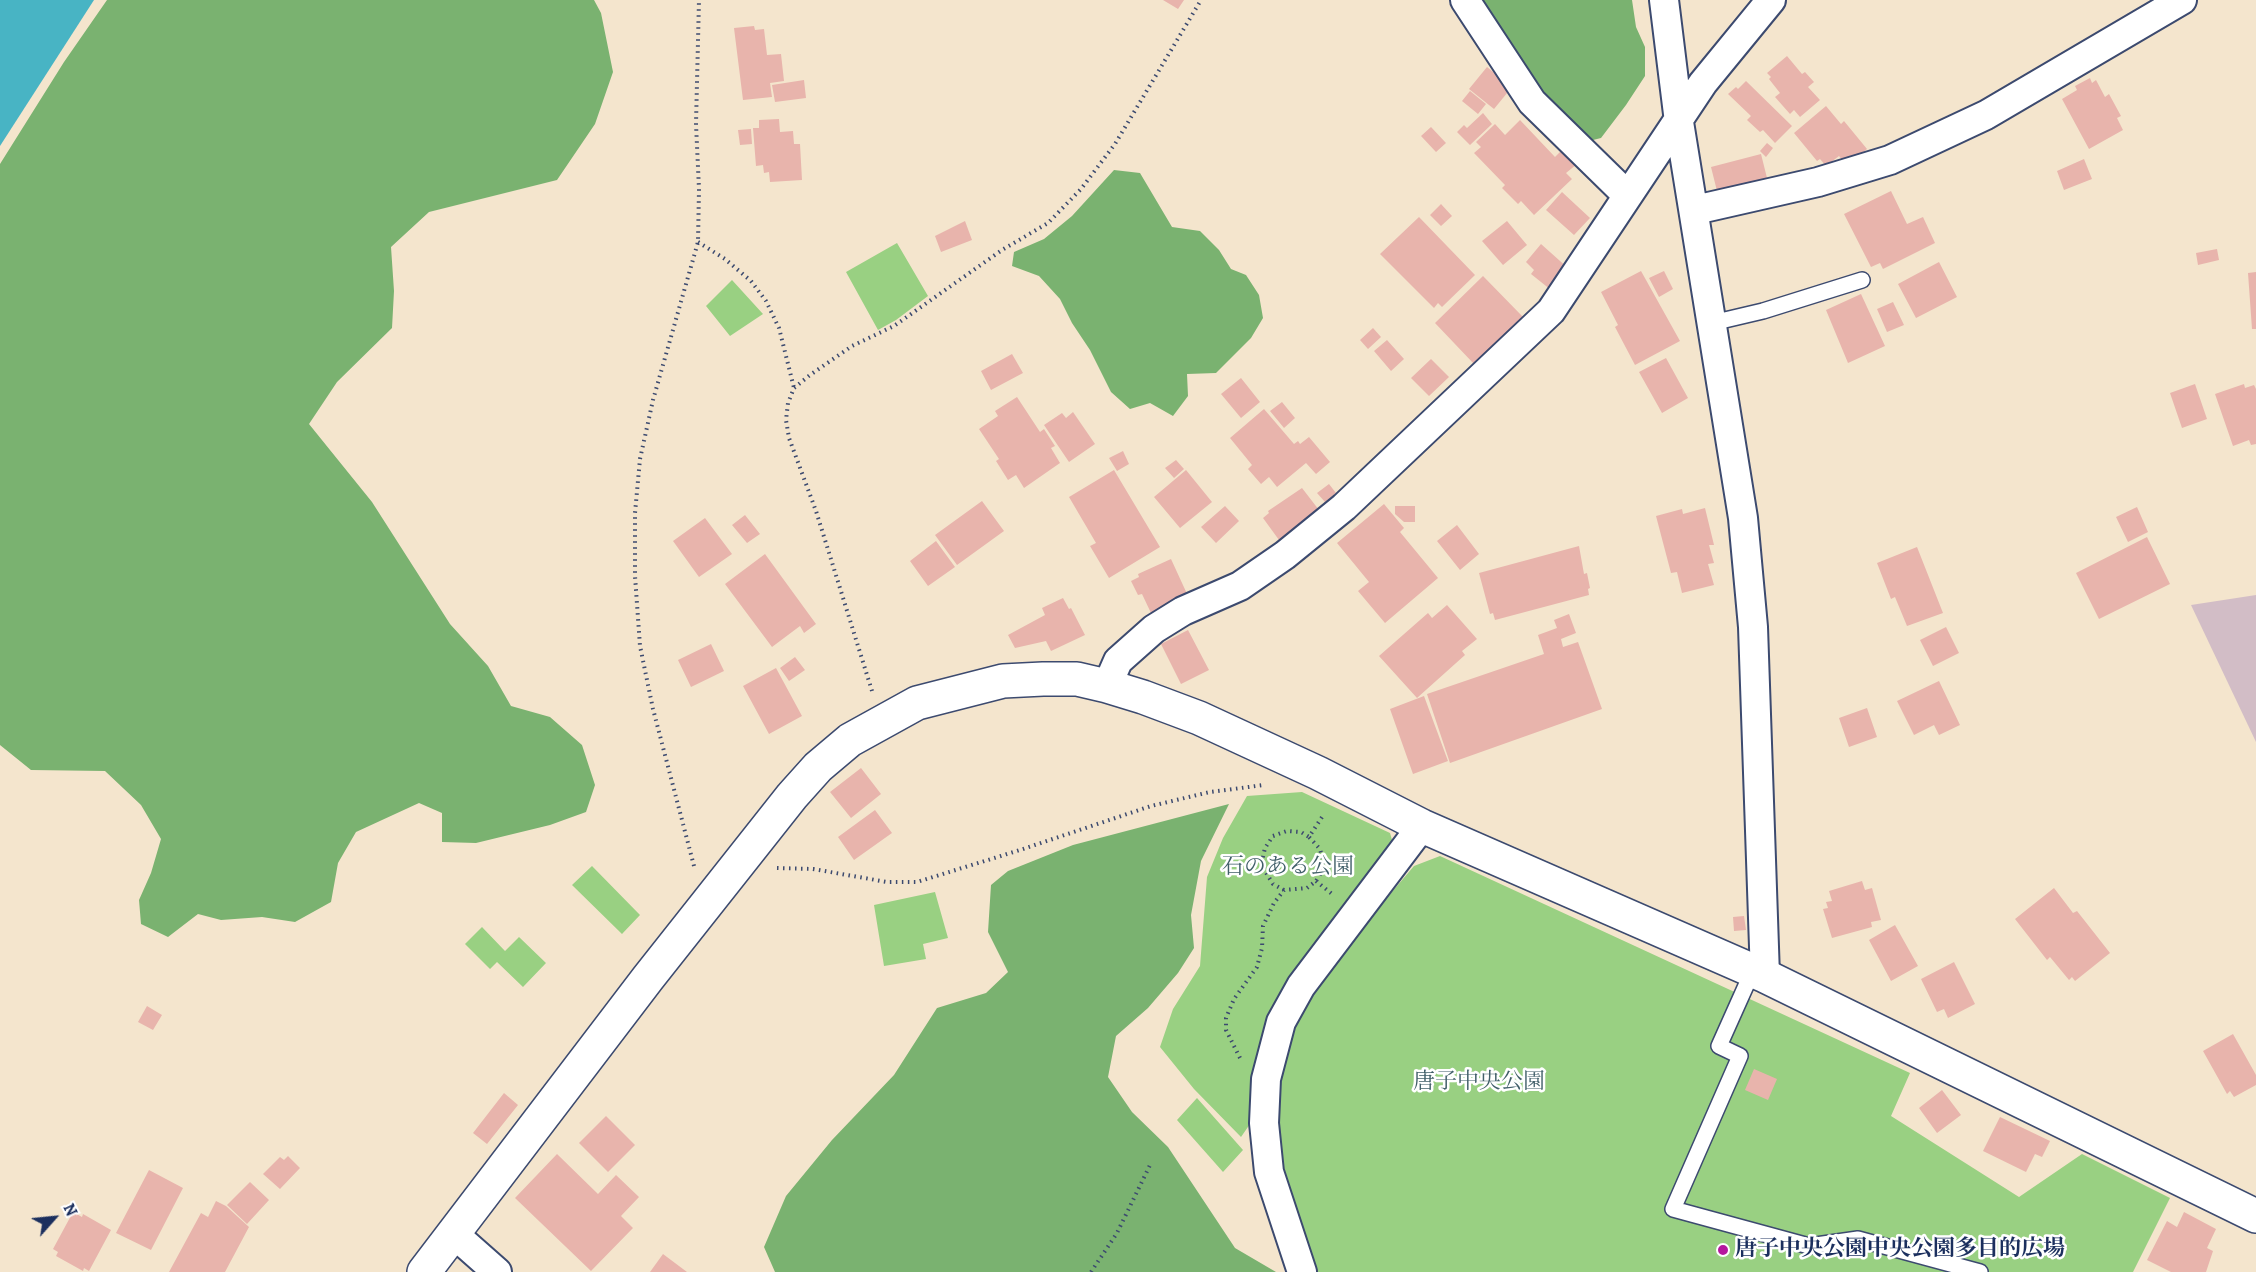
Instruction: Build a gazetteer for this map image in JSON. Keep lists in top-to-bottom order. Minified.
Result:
{"parks":["石のある公園","唐子中央公園"],"places":["唐子中央公園中央公園多目的広場"],"north":"top right"}
